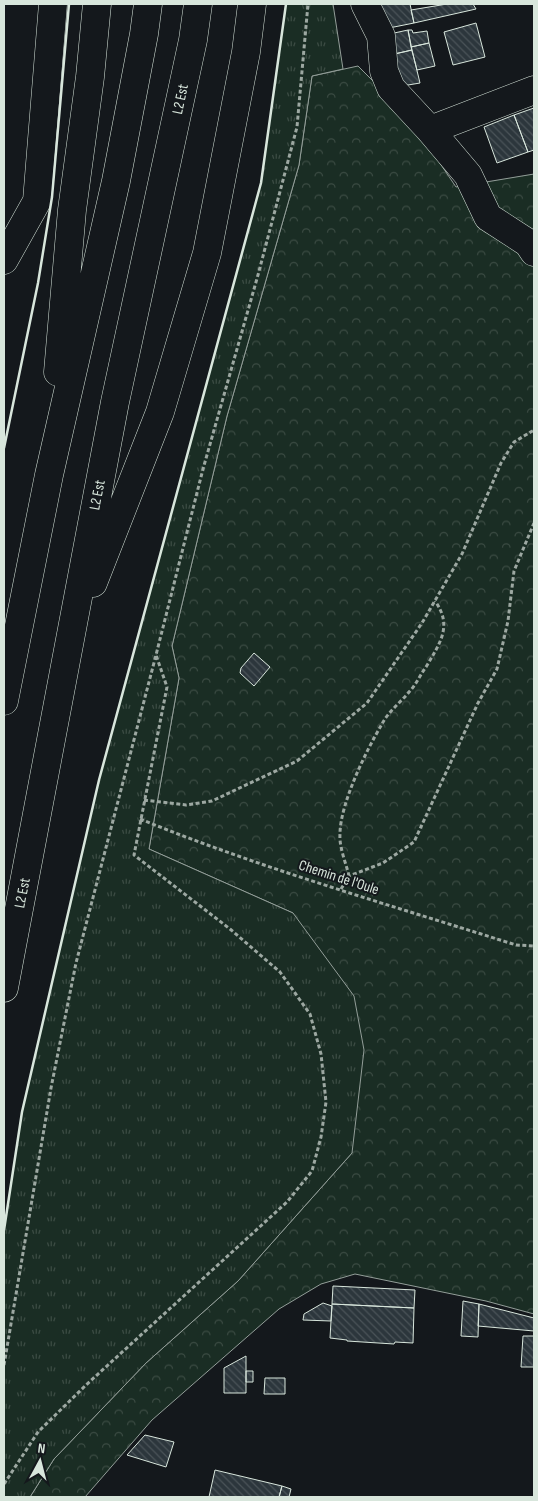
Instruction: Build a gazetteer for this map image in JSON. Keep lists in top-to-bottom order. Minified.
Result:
{"streets":{"main road":["L2 Est"],"path":["Chemin de l'Oule"]},"north":"top"}
